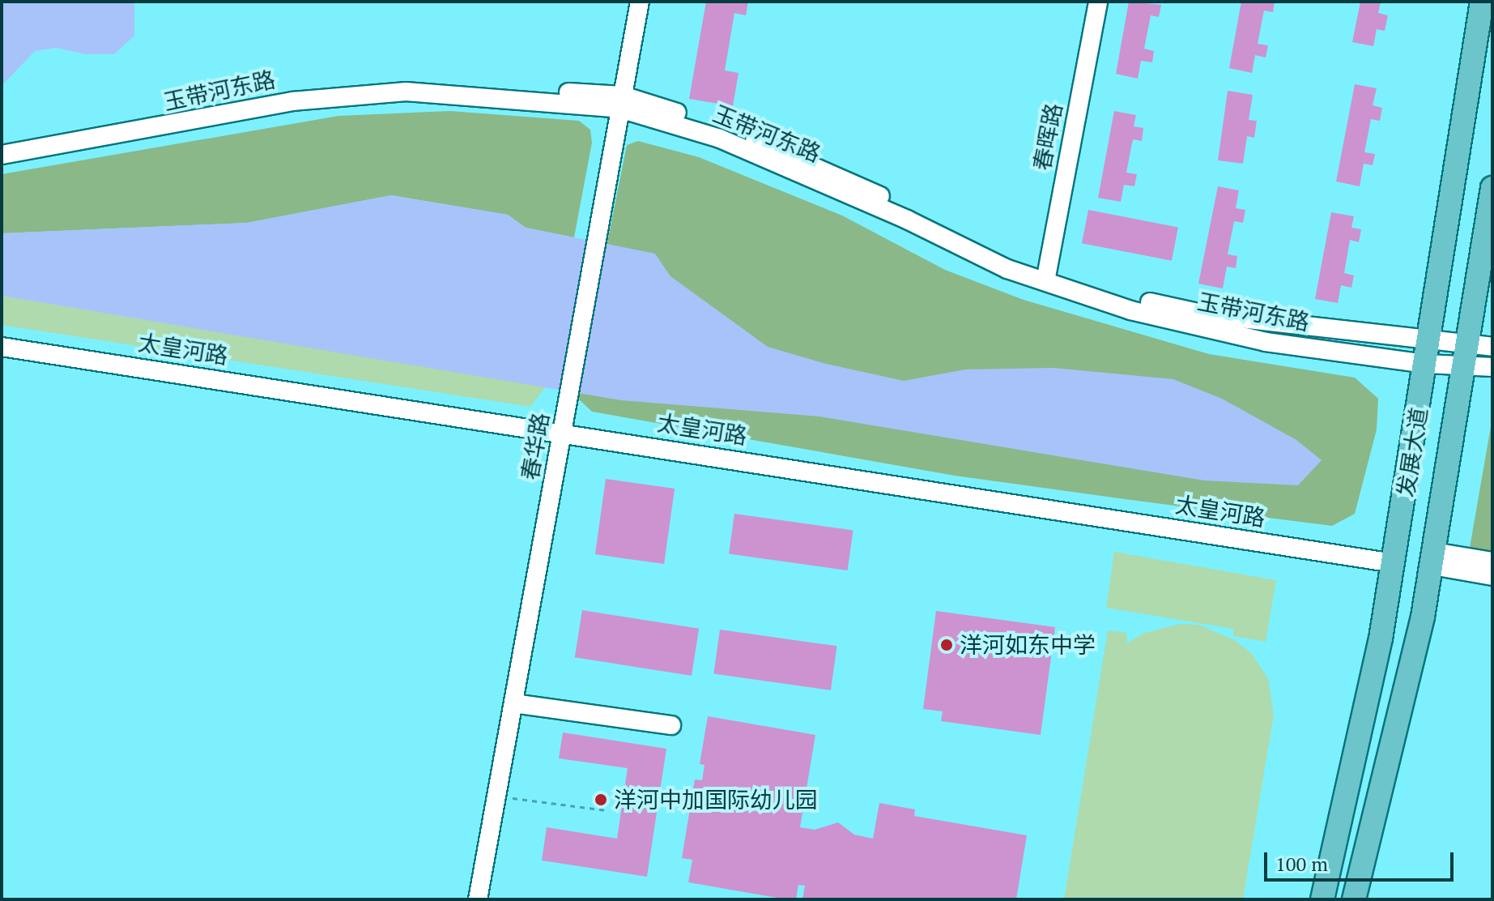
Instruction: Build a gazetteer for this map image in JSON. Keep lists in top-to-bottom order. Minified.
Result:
{"streets":{"main road":["发展大道"],"street":["玉带河东路","春晖路","太皇河路","春华路"]},"crossings":[["玉带河东路","春晖路"],["玉带河东路","春华路"],["玉带河东路","发展大道"],["太皇河路","春华路"],["太皇河路","发展大道"]],"places":["洋河如东中学","洋河中加国际幼儿园"],"scale_bar":"100 m"}
